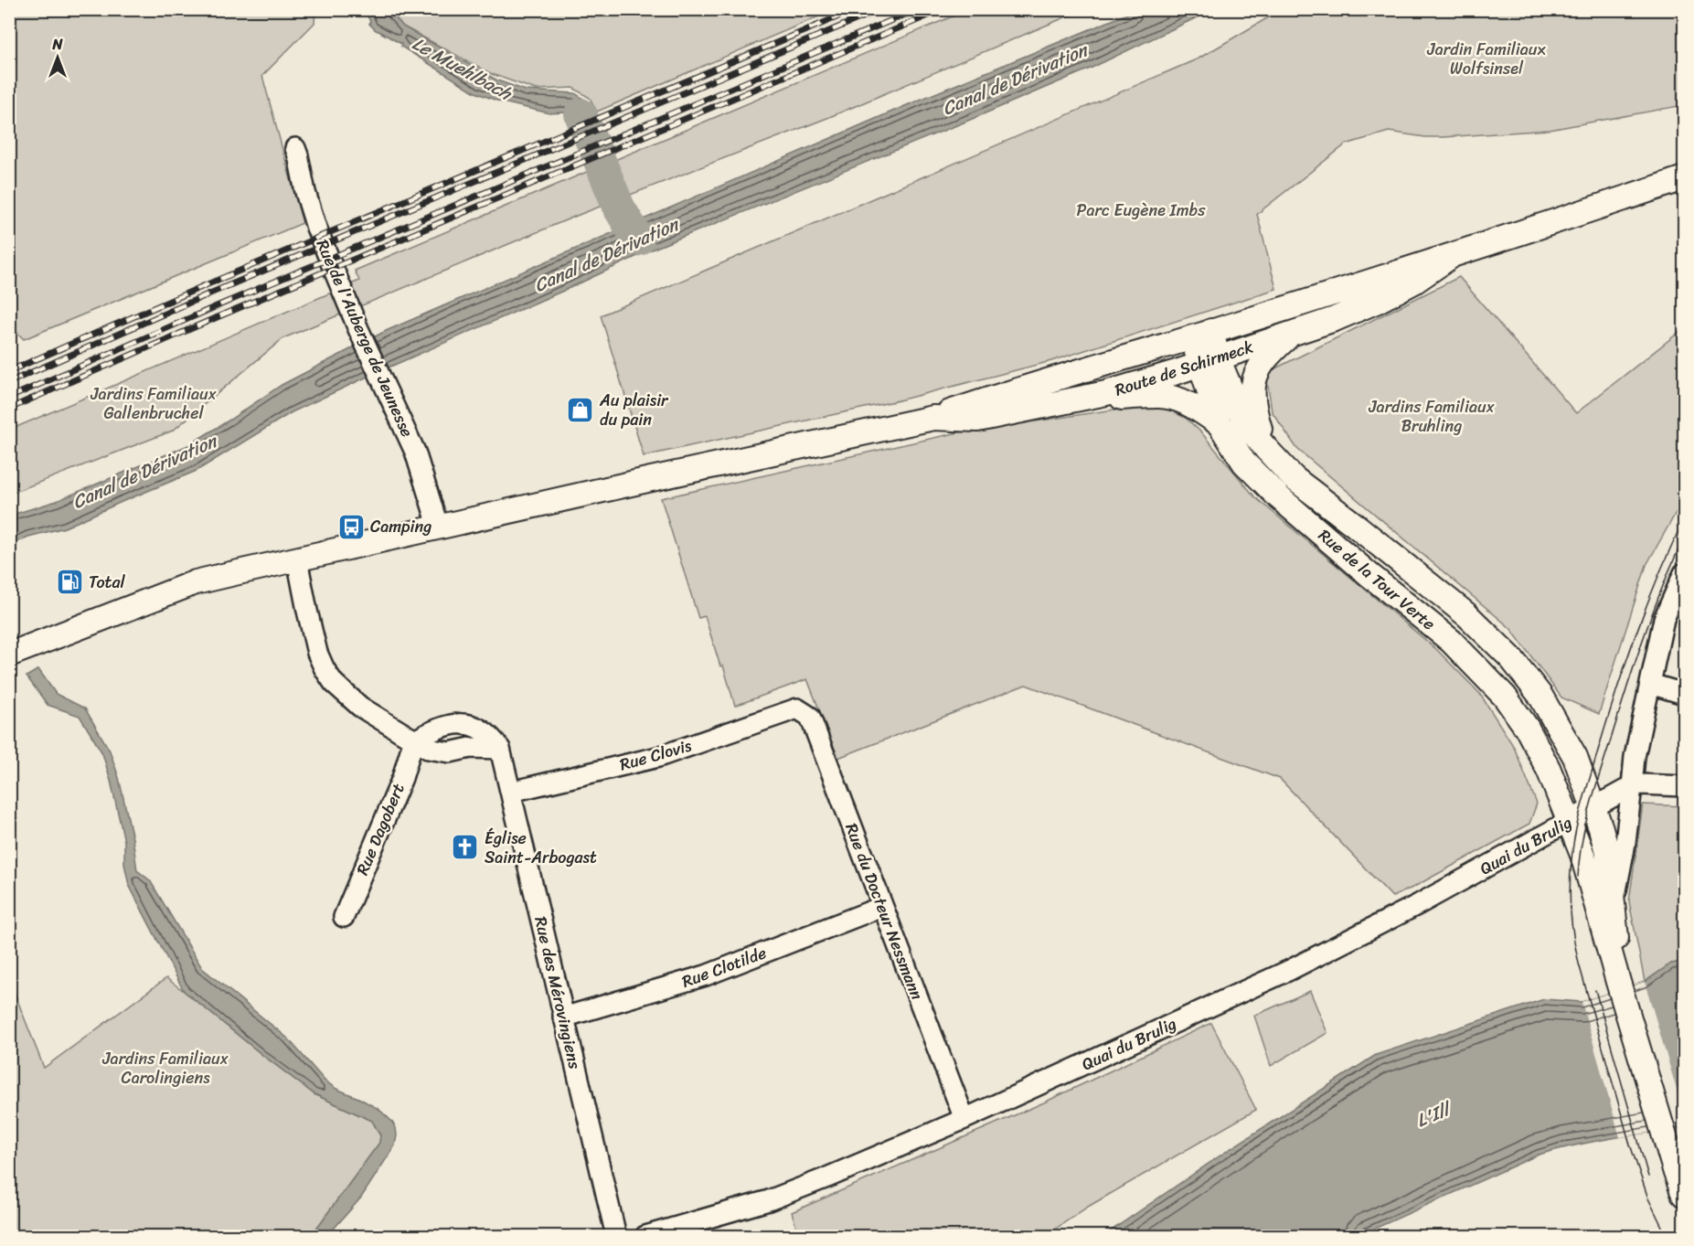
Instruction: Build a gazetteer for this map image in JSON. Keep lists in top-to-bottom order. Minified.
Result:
{"streets":{"main road":["Route de Schirmeck","Rue de la Tour Verte"],"street":["Rue de l'Auberge de Jeunesse","Rue Clovis","Rue Dagobert","Quai du Brulig","Rue du Docteur Nessmann","Rue Clotilde","Rue des Mérovingiens"]},"crossings":[["Rue de l'Auberge de Jeunesse","Route de Schirmeck"],["Route de Schirmeck","Rue de la Tour Verte"],["Route de Schirmeck","Rue des Mérovingiens"],["Rue de la Tour Verte","Quai du Brulig"],["Rue Clovis","Rue du Docteur Nessmann"],["Rue Clovis","Rue des Mérovingiens"],["Rue Dagobert","Rue des Mérovingiens"],["Quai du Brulig","Rue du Docteur Nessmann"],["Rue du Docteur Nessmann","Rue Clotilde"],["Rue Clotilde","Rue des Mérovingiens"]],"water":["Le Muehlbach","Canal de Dérivation","L'Ill"],"parks":["Jardin Familiaux Wolfsinsel","Parc Eugène Imbs","Jardins Familiaux Gallenbruchel","Jardins Familiaux Bruhling","Jardins Familiaux Carolingiens"],"places":{"shop":["Au plaisir du pain"],"bus stop":["Camping"],"fuel station":["Total"],"church":["Église Saint-Arbogast"]},"north":"top"}
